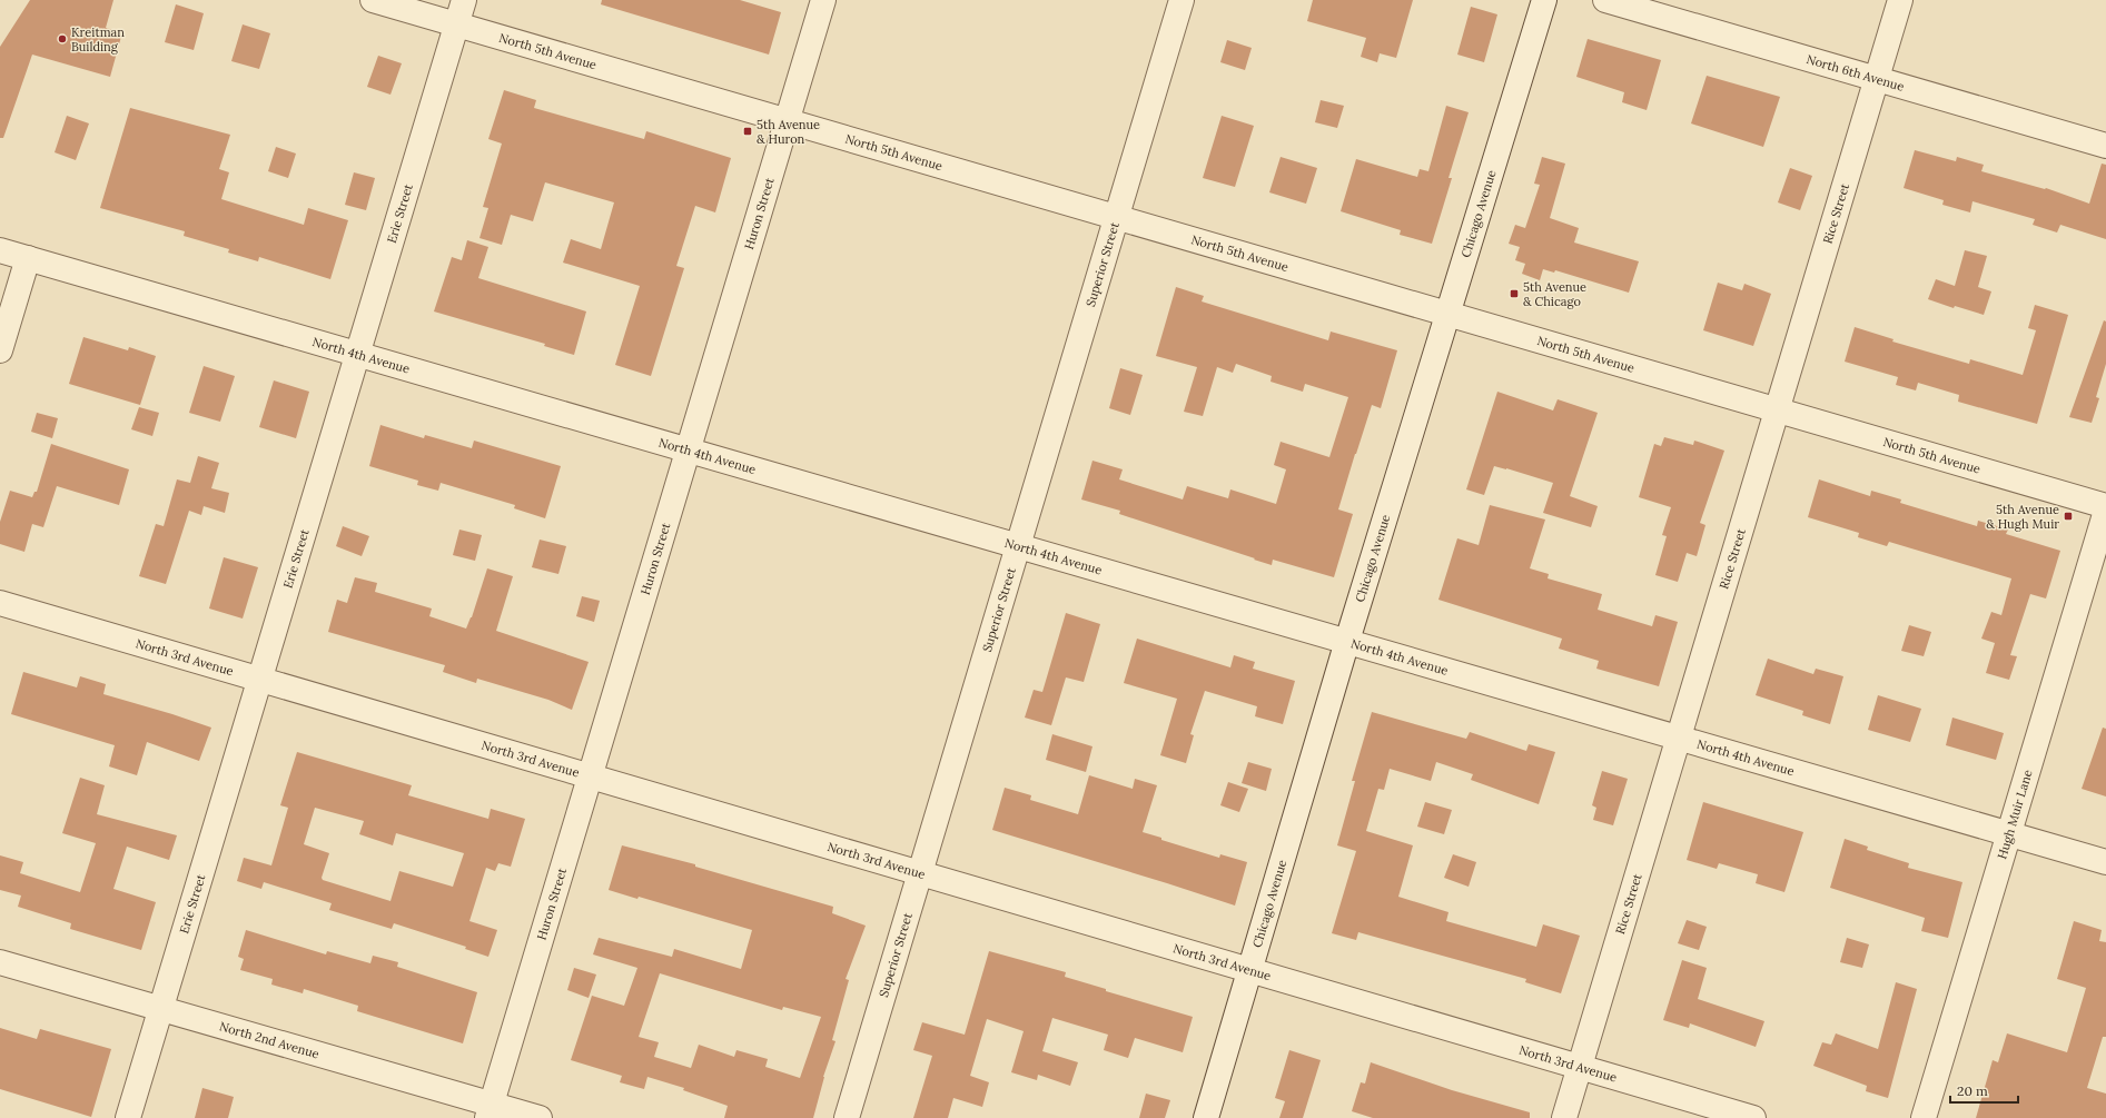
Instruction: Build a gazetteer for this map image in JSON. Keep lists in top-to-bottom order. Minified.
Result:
{"streets":{"street":["North 5th Avenue","North 6th Avenue","Erie Street","Huron Street","Chicago Avenue","Rice Street","Superior Street","North 4th Avenue","North 3rd Avenue","Hugh Muir Lane","North 2nd Avenue"]},"crossings":[["North 5th Avenue","Erie Street"],["North 5th Avenue","Huron Street"],["North 5th Avenue","Chicago Avenue"],["North 5th Avenue","Rice Street"],["North 5th Avenue","Superior Street"],["North 6th Avenue","Rice Street"],["Erie Street","North 4th Avenue"],["Erie Street","North 3rd Avenue"],["Erie Street","North 2nd Avenue"],["Huron Street","North 4th Avenue"],["Huron Street","North 3rd Avenue"],["Huron Street","North 2nd Avenue"],["Chicago Avenue","North 4th Avenue"],["Chicago Avenue","North 3rd Avenue"],["Rice Street","North 4th Avenue"],["Rice Street","North 3rd Avenue"],["Superior Street","North 4th Avenue"],["Superior Street","North 3rd Avenue"],["North 4th Avenue","Hugh Muir Lane"]],"places":{"other":["Kreitman Building"],"transit":["5th Avenue & Huron","5th Avenue & Chicago","5th Avenue & Hugh Muir"]},"scale_bar":"20 m"}
